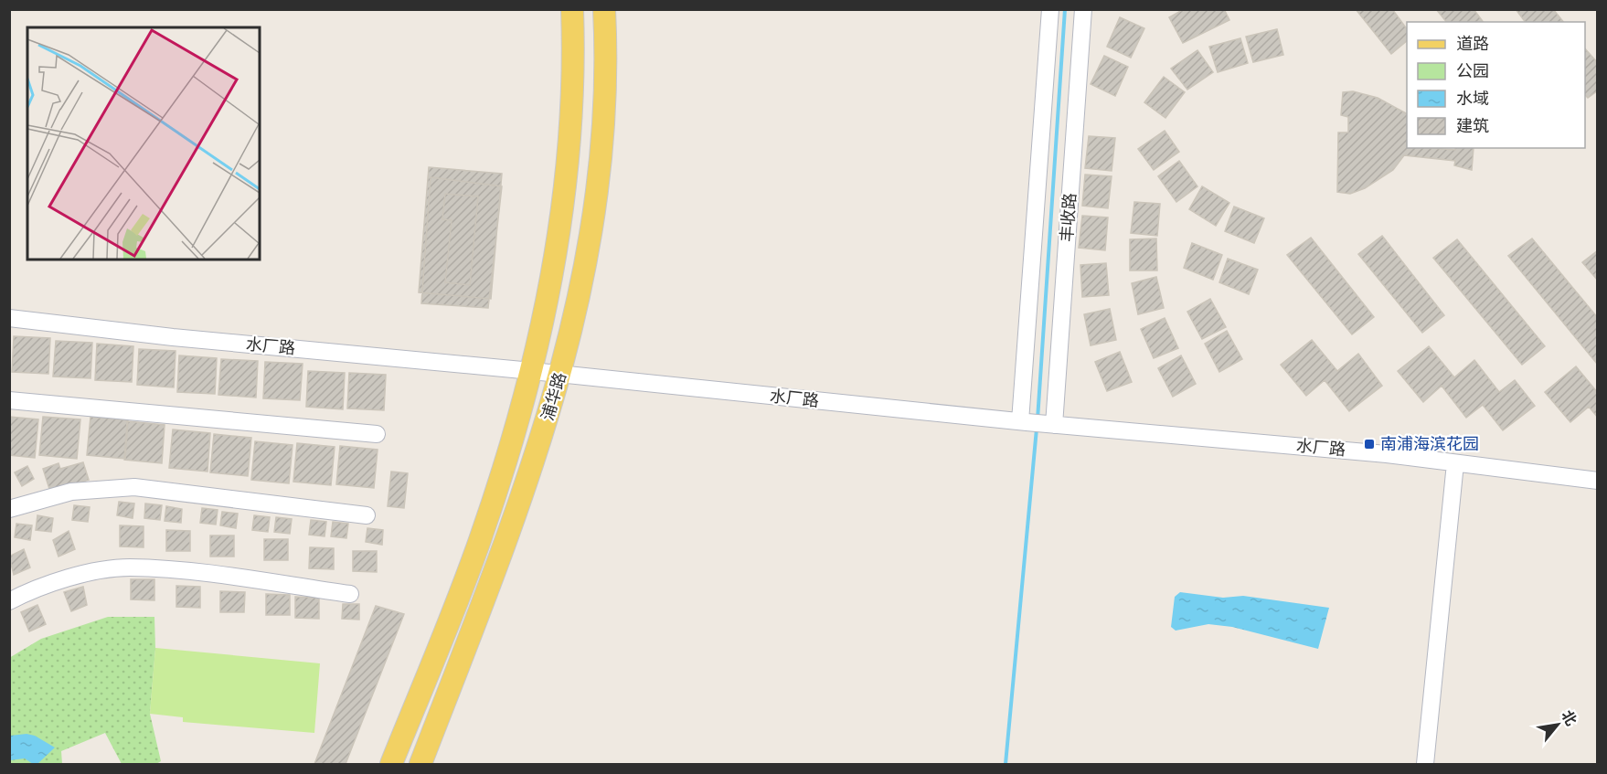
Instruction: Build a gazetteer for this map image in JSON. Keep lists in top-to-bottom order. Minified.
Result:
{"streets":{"main road":["浦华路"],"street":["丰收路","水厂路"]},"crossings":[["丰收路","水厂路"],["水厂路","浦华路"]],"places":{"transit":["南浦海滨花园"]},"legend":["道路","公园","水域","建筑"],"north":"top right"}
